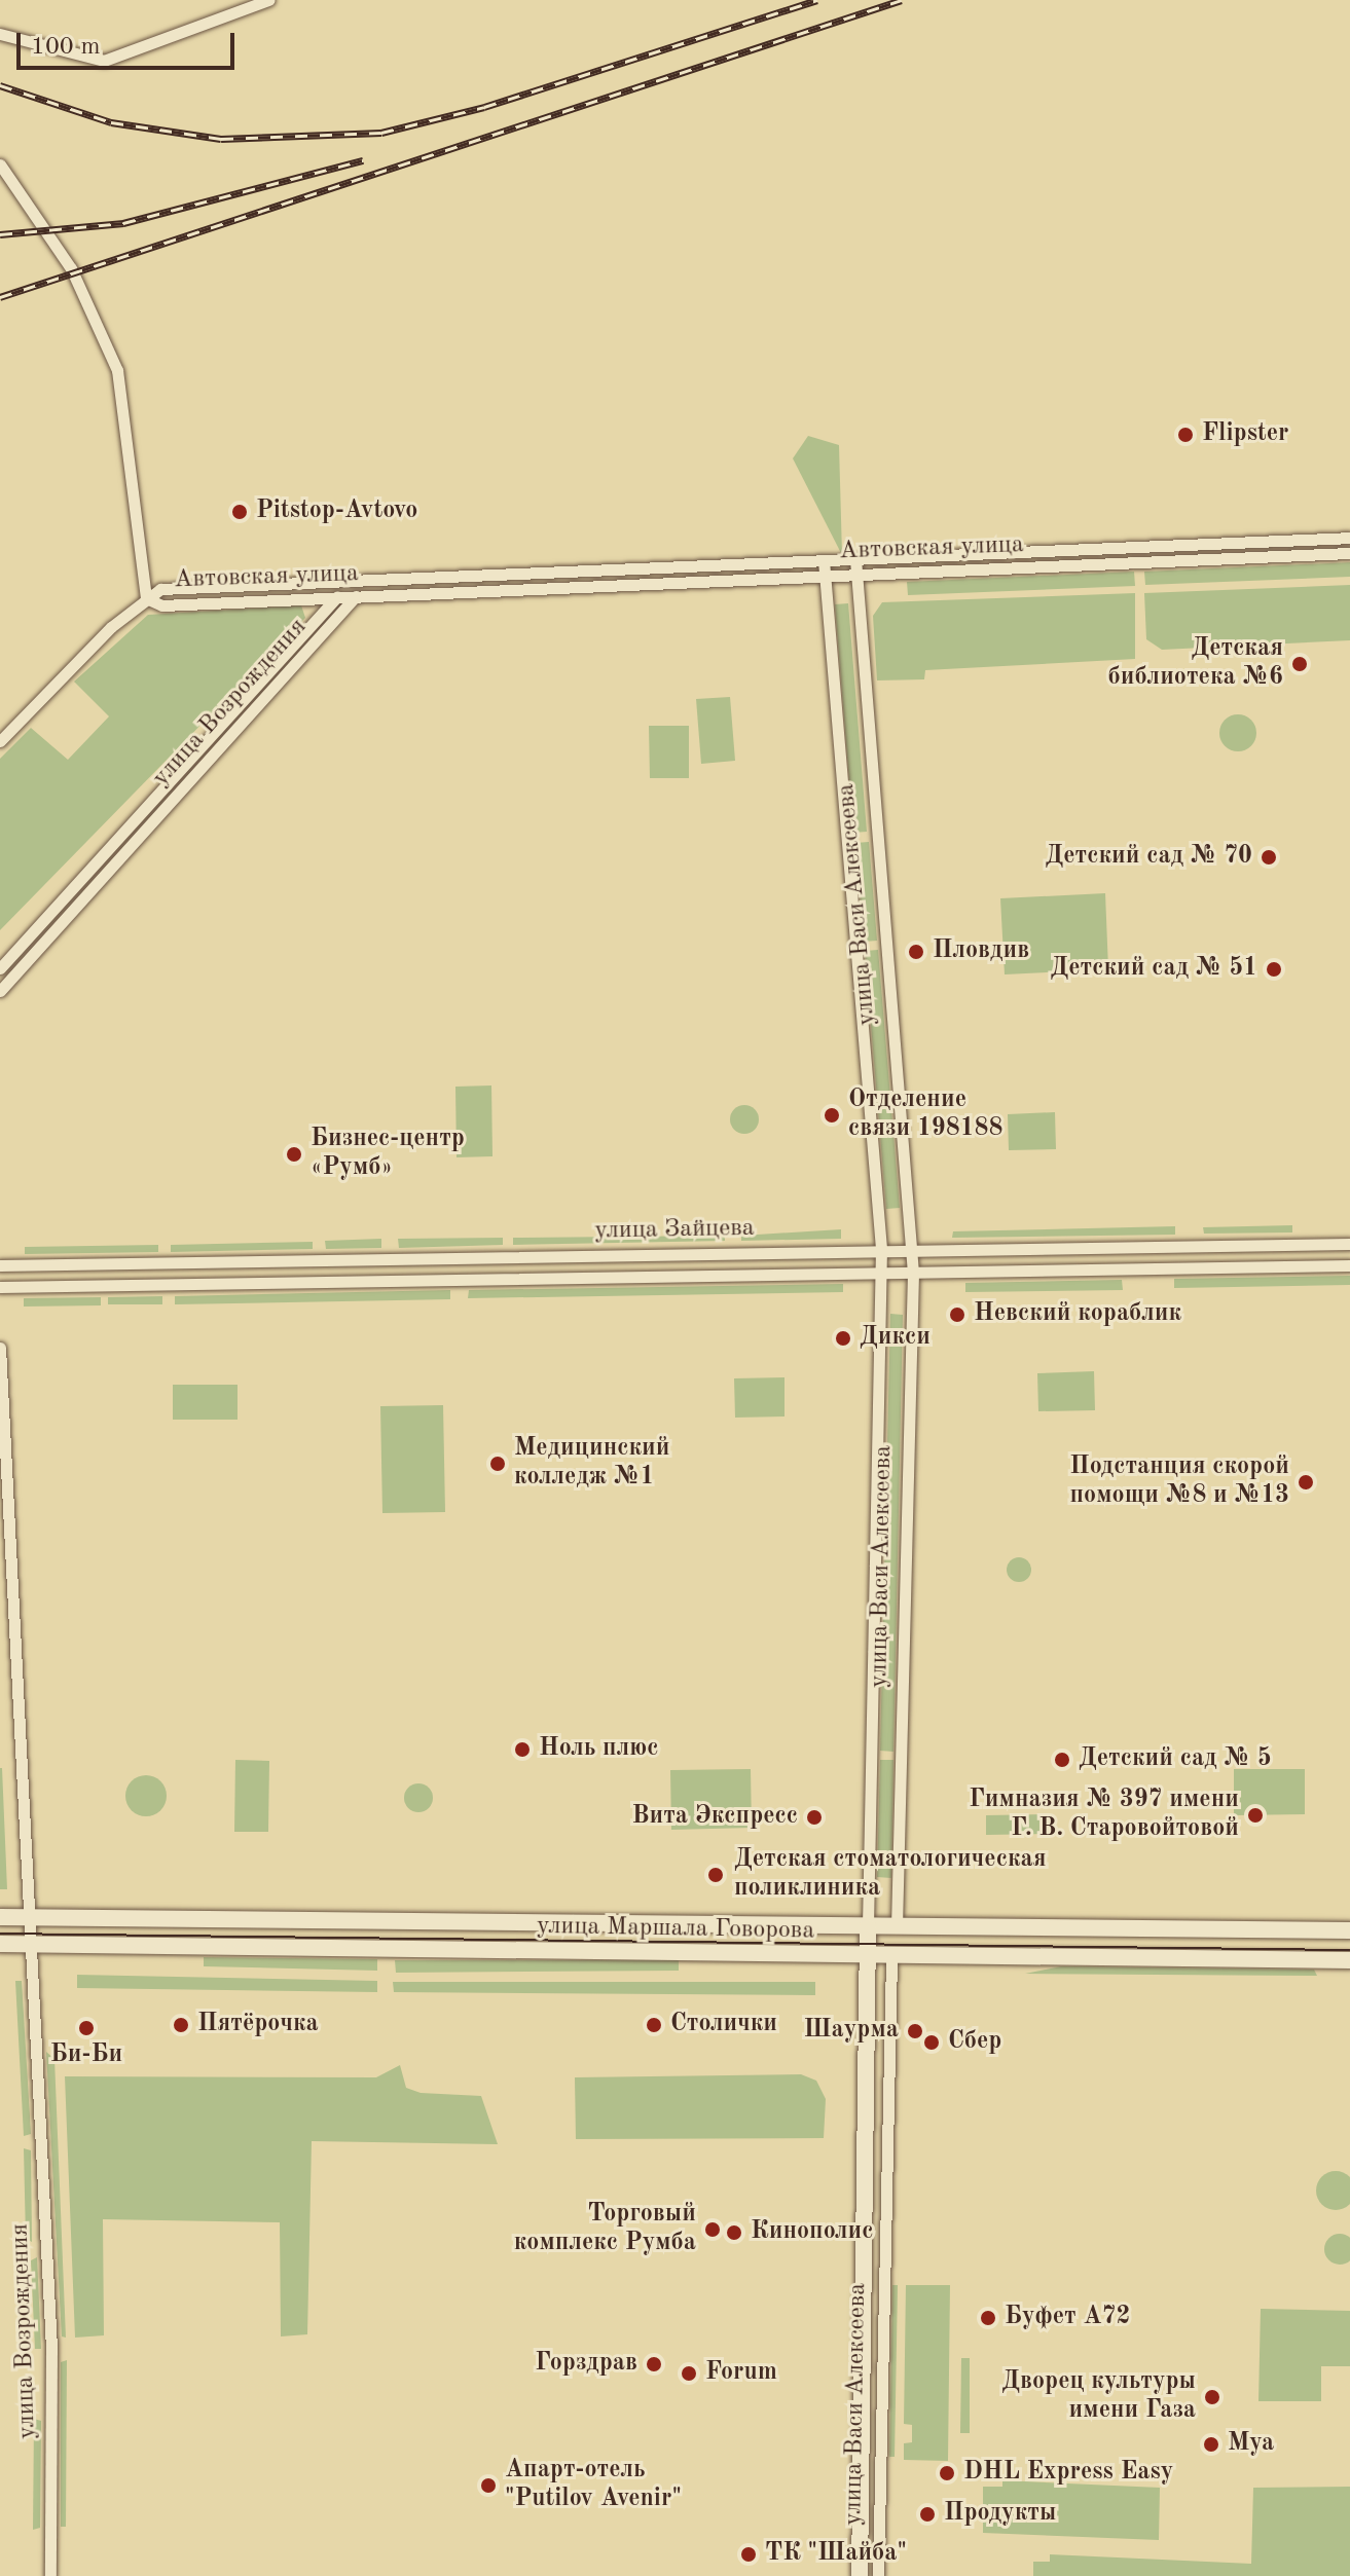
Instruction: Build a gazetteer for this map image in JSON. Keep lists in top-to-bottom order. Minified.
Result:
{"streets":{"main road":["улица Васи Алексеева","улица Маршала Говорова"],"street":["Автовская улица","улица Возрождения","улица Зайцева"]},"crossings":[["Автовская улица","улица Возрождения"],["Автовская улица","улица Васи Алексеева"],["улица Возрождения","улица Маршала Говорова"],["улица Васи Алексеева","улица Зайцева"],["улица Васи Алексеева","улица Маршала Говорова"]],"places":["Flipster","Pitstop-Avtovo","Детская библиотека №6","Детский сад № 70","Пловдив","Детский сад № 51","Отделение связи 198188","Бизнес-центр «Румб»","Невский кораблик","Дикси","Медицинский колледж №1","Подстанция скорой помощи №8 и №13","Ноль плюс","Детский сад № 5","Гимназия № 397 имени Г. В. Старовойтовой","Вита Экспресс","Детская стоматологическая поликлиника","Пятёрочка","Столички","Би-Би","Шаурма","Сбер","Торговый комплекс Румба","Кинополис","Буфет А72","Горздрав","Forum","Дворец культуры имени Газа","Mya","DHL Express Easy","Апарт-отель \"Putilov Avenir\"","Продукты","ТК \"Шайба\""],"scale_bar":"100 m"}
